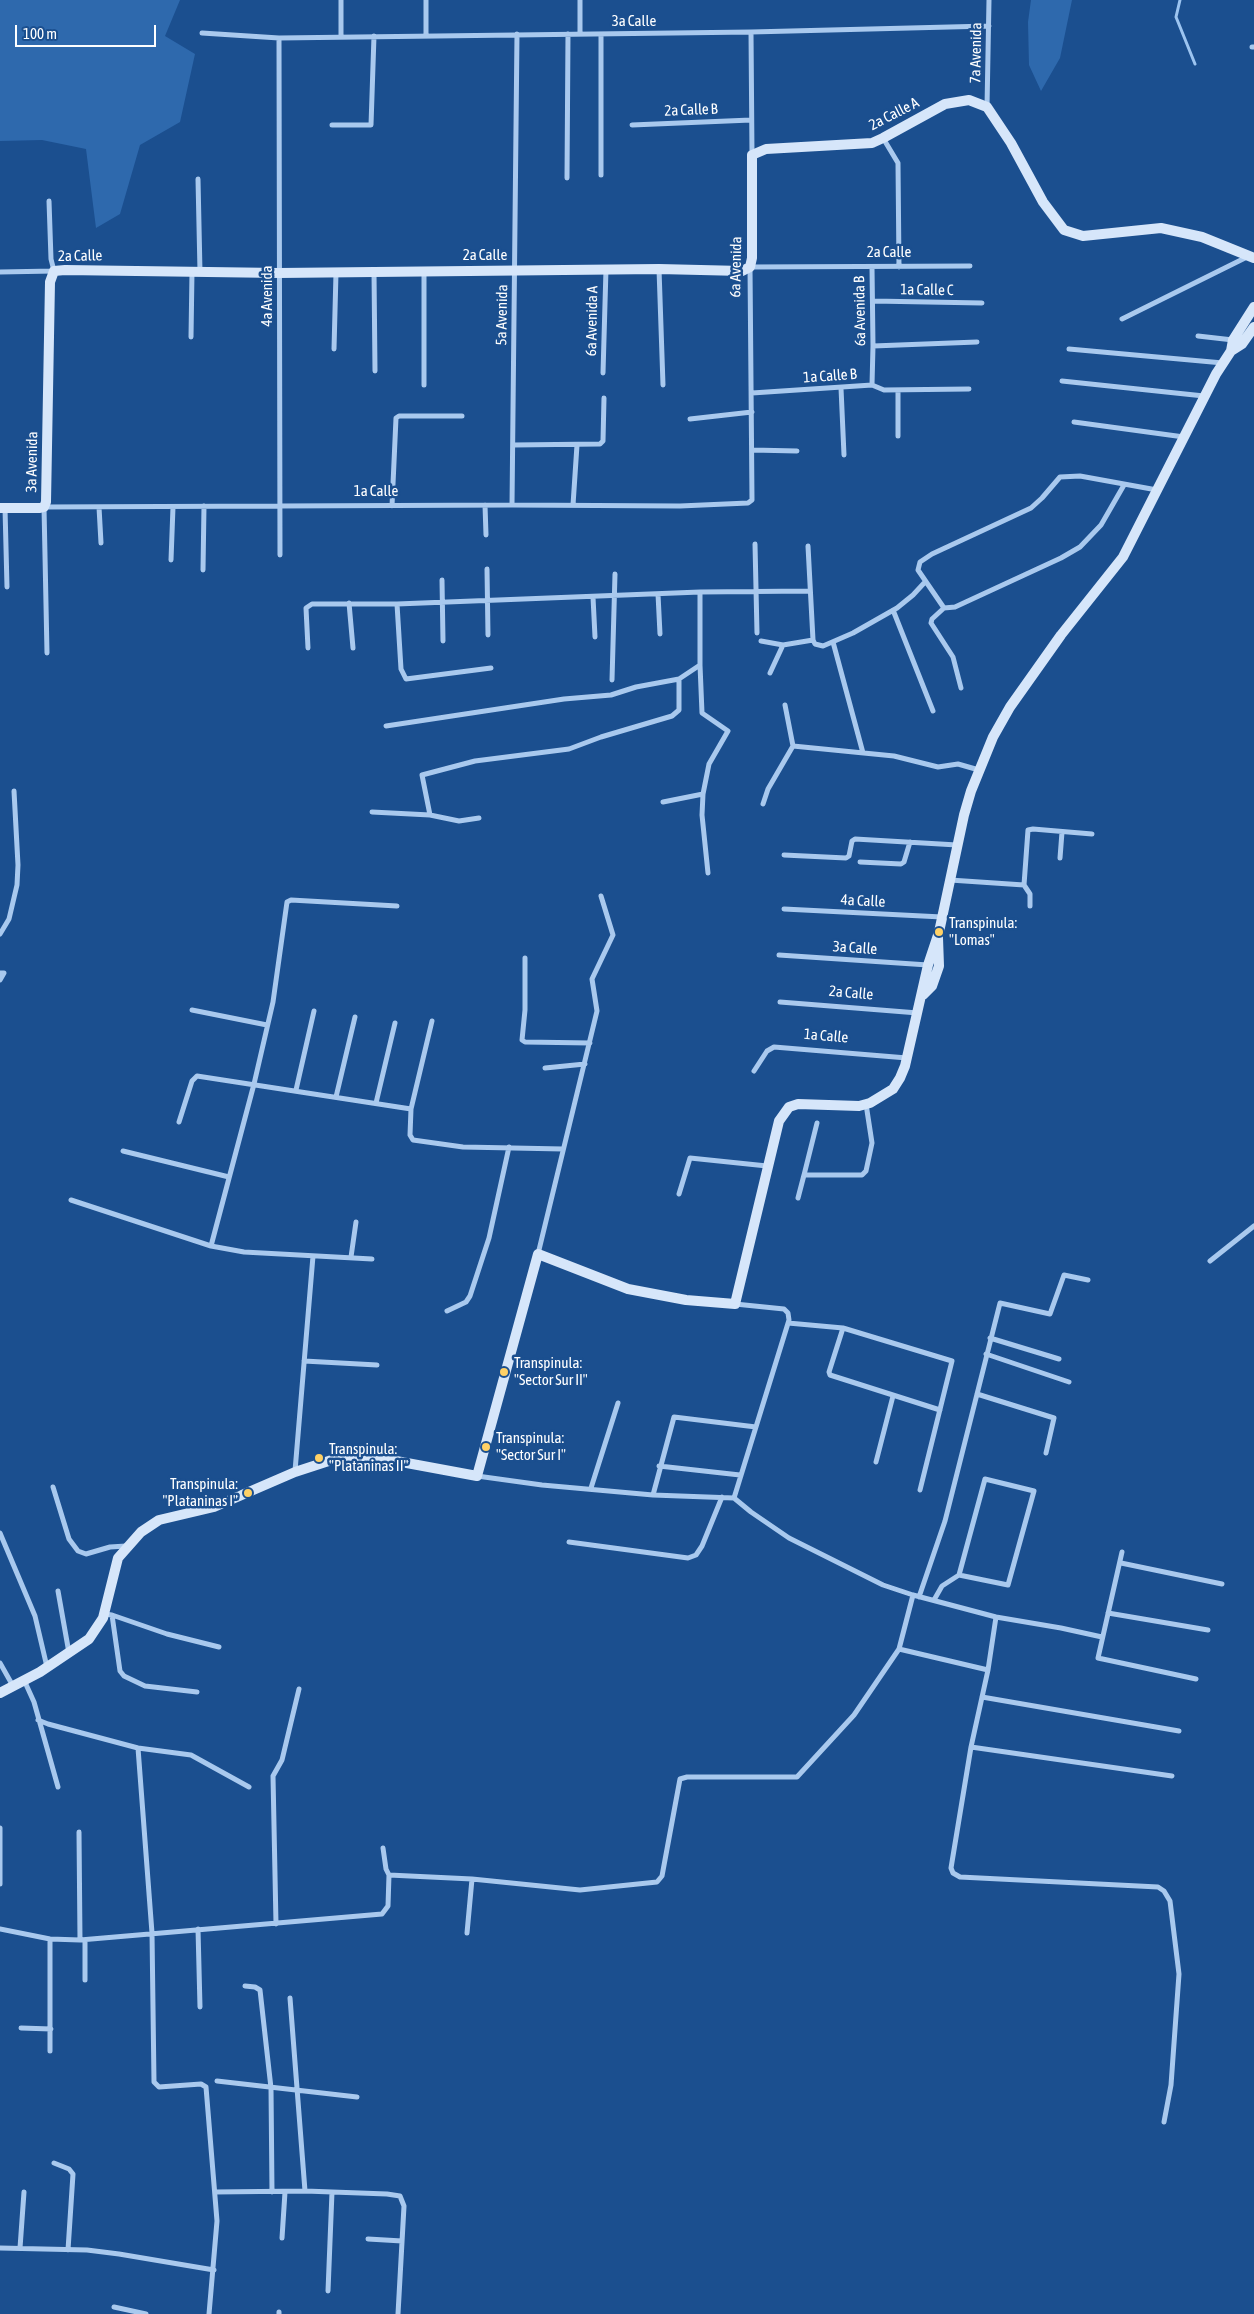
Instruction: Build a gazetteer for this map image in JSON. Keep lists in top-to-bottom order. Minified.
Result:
{"streets":{"street":["3a Calle","7a Avenida","2a Calle B","2a Calle A","2a Calle","6a Avenida","1a Calle C","4a Avenida","6a Avenida B","5a Avenida","6a Avenida A","1a Calle B","3a Avenida","1a Calle","4a Calle"]},"crossings":[["3a Calle","7a Avenida"],["3a Calle","6a Avenida"],["3a Calle","4a Avenida"],["3a Calle","5a Avenida"],["7a Avenida","2a Calle A"],["2a Calle B","6a Avenida"],["2a Calle A","6a Avenida"],["2a Calle","6a Avenida"],["2a Calle","4a Avenida"],["2a Calle","6a Avenida B"],["2a Calle","5a Avenida"],["2a Calle","6a Avenida A"],["2a Calle","3a Avenida"],["6a Avenida","1a Calle B"],["6a Avenida","1a Calle"],["1a Calle C","6a Avenida B"],["4a Avenida","1a Calle"],["6a Avenida B","1a Calle B"],["5a Avenida","1a Calle"],["3a Avenida","1a Calle"]],"places":["Transpinula: \"Lomas\"","Transpinula: \"Sector Sur II\"","Transpinula: \"Sector Sur I\"","Transpinula: \"Plataninas II\"","Transpinula: \"Plataninas I\""],"scale_bar":"100 m"}
